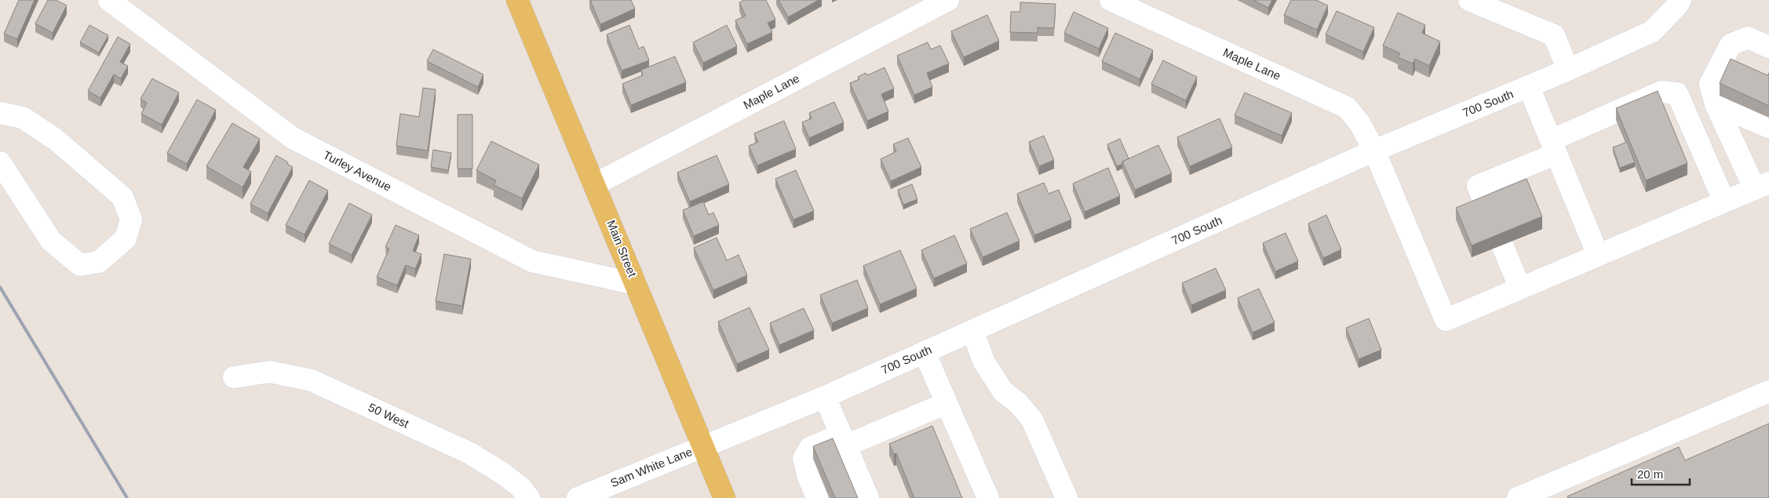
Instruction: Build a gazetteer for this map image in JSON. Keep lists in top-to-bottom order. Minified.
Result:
{"streets":{"main road":["Main Street"],"street":["Maple Lane","700 South","Turley Avenue","50 West","Sam White Lane"]},"crossings":[["Maple Lane","700 South"],["Maple Lane","Main Street"],["700 South","Main Street"],["700 South","Sam White Lane"],["Turley Avenue","Main Street"],["Main Street","Sam White Lane"]],"scale_bar":"20 m"}
